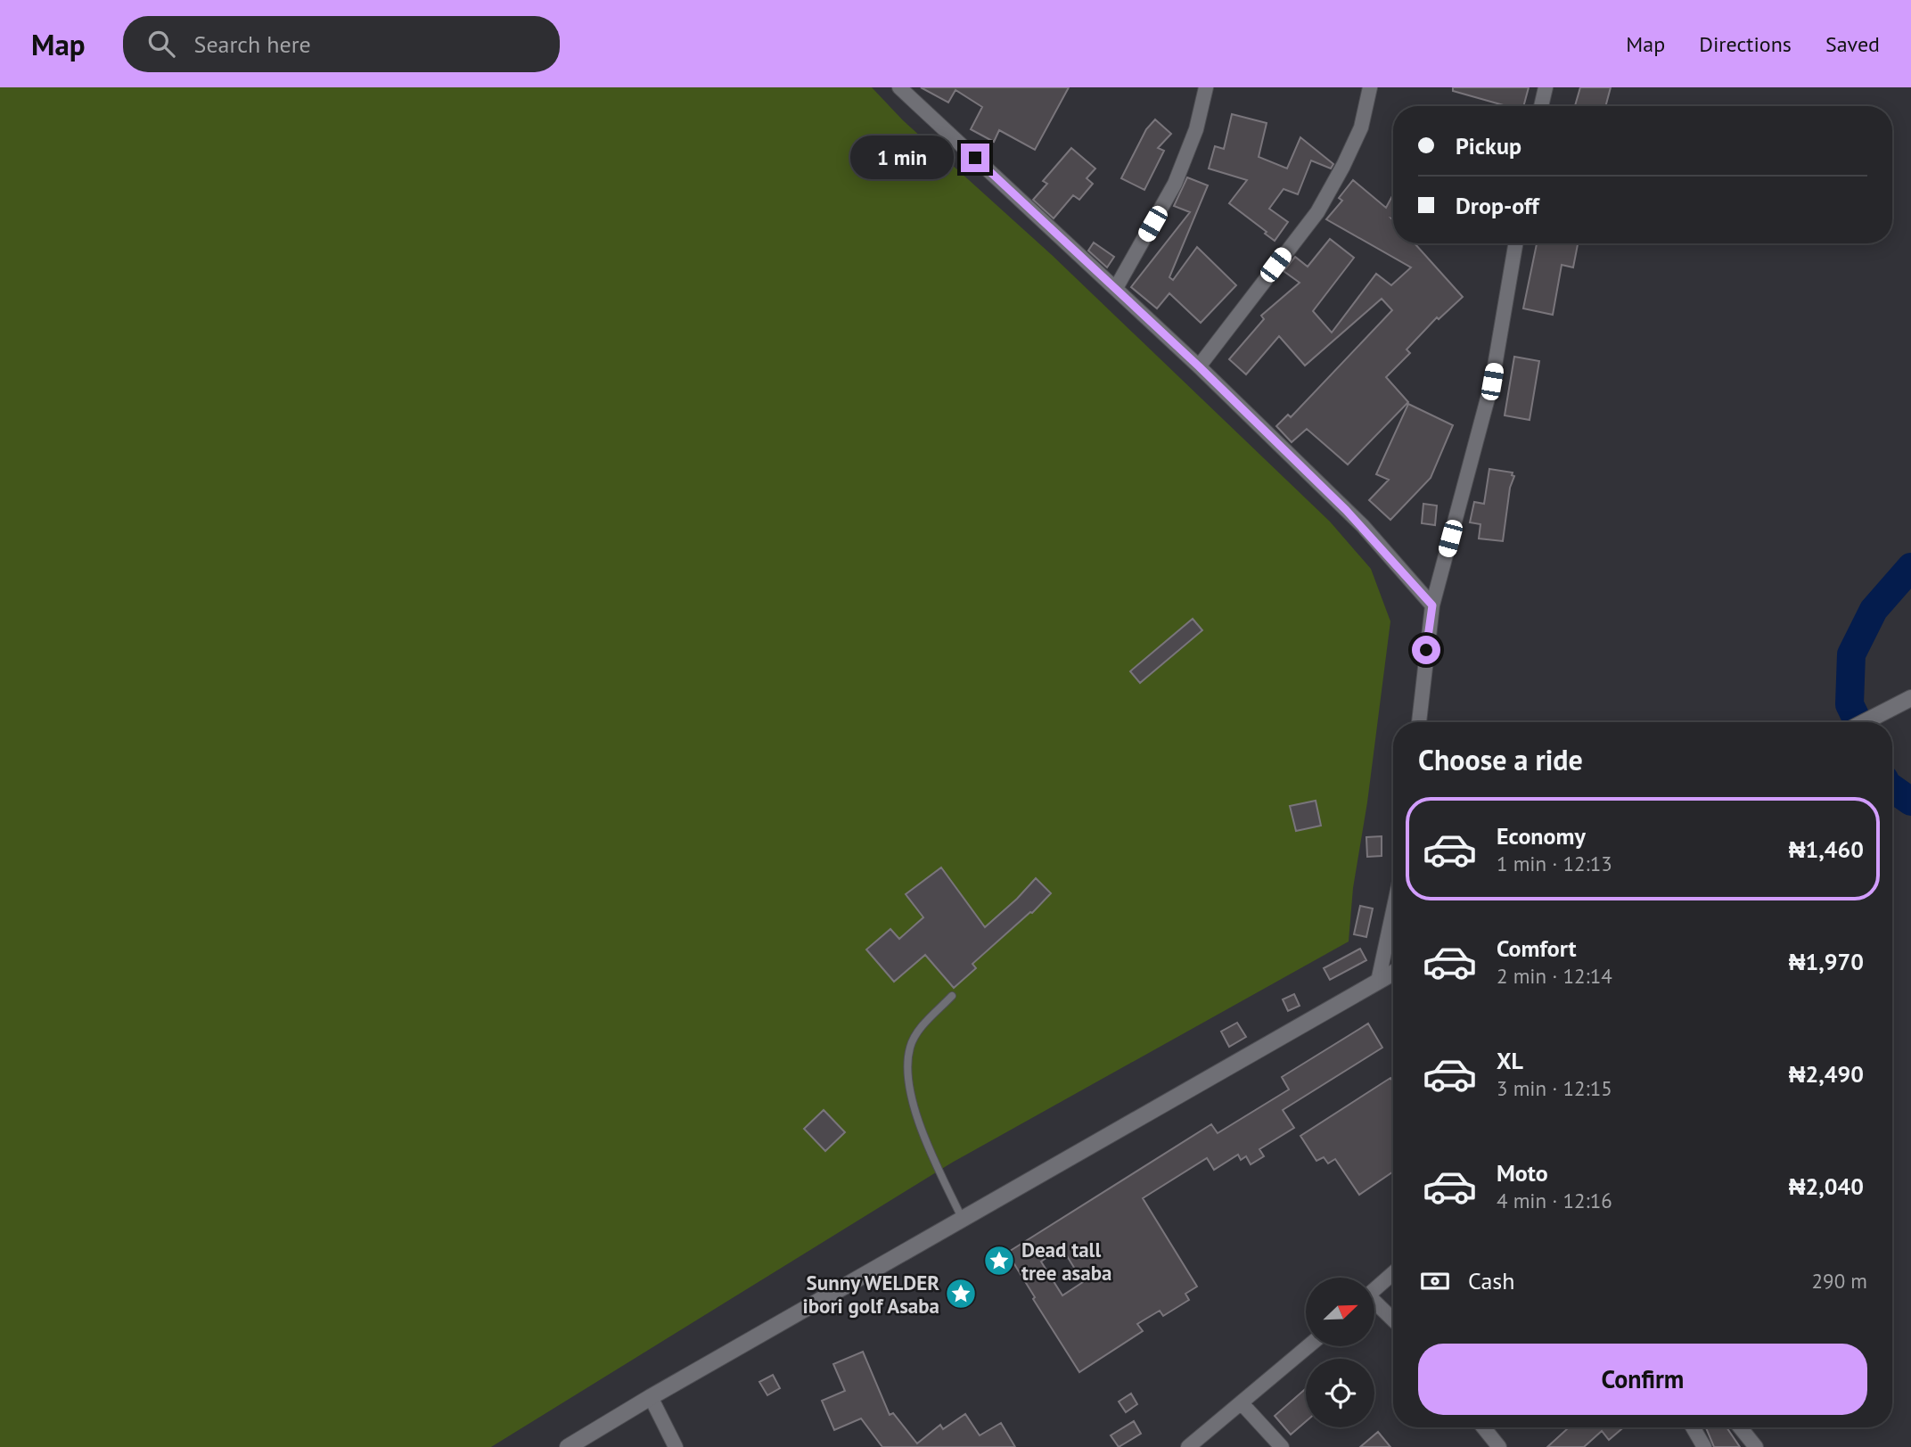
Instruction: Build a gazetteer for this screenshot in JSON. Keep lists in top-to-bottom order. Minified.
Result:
{"places":{"place":["Dead tall tree asaba","Sunny WELDER ibori golf Asaba"]},"north":"top right","page":{"header":"Map","search":"Search here","nav":["Map","Directions","Saved"],"banner":["Pickup","Drop-off"],"bubble":"1 min","heading":"Choose a ride","list":[{"name":"Economy","note":"1 min · 12:13","value":"₦1,460"},{"name":"Comfort","note":"2 min · 12:14","value":"₦1,970"},{"name":"XL","note":"3 min · 12:15","value":"₦2,490"},{"name":"Moto","note":"4 min · 12:16","value":"₦2,040"}],"pay":["Cash","290 m"],"buttons":"Confirm"}}
